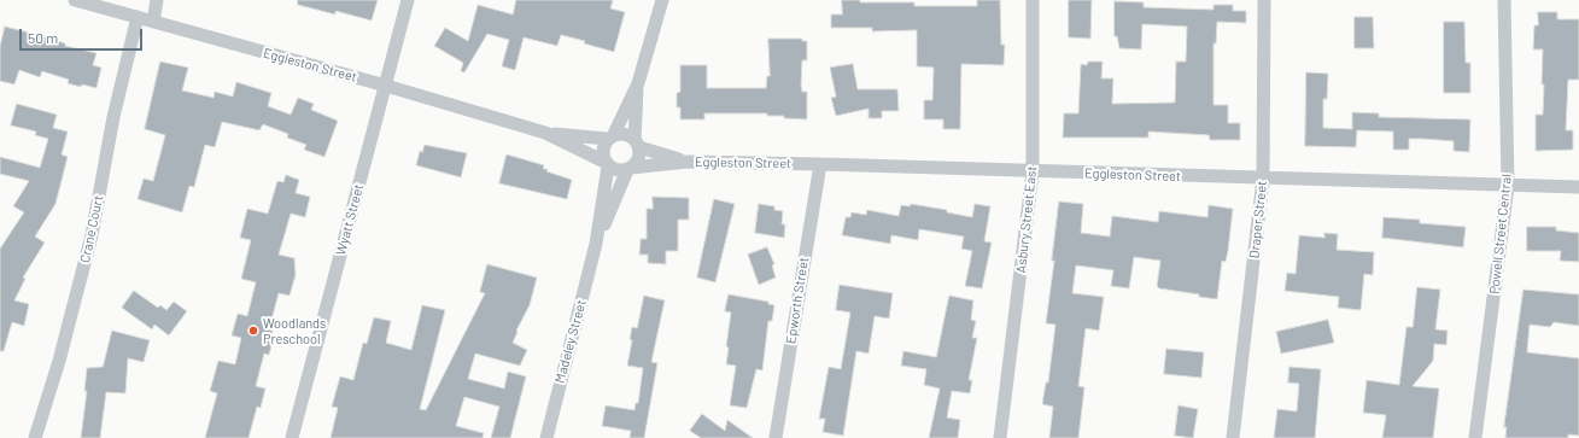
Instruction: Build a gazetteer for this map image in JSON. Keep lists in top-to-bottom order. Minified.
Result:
{"streets":{"street":["Eggleston Street","Wyatt Street","Asbury Street East","Draper Street","Crane Court","Powell Street Central","Epworth Street","Madeley Street"]},"crossings":[["Eggleston Street","Wyatt Street"],["Eggleston Street","Asbury Street East"],["Eggleston Street","Draper Street"],["Eggleston Street","Crane Court"],["Eggleston Street","Powell Street Central"],["Eggleston Street","Epworth Street"],["Eggleston Street","Madeley Street"]],"places":["Woodlands Preschool"],"scale_bar":"50 m"}
